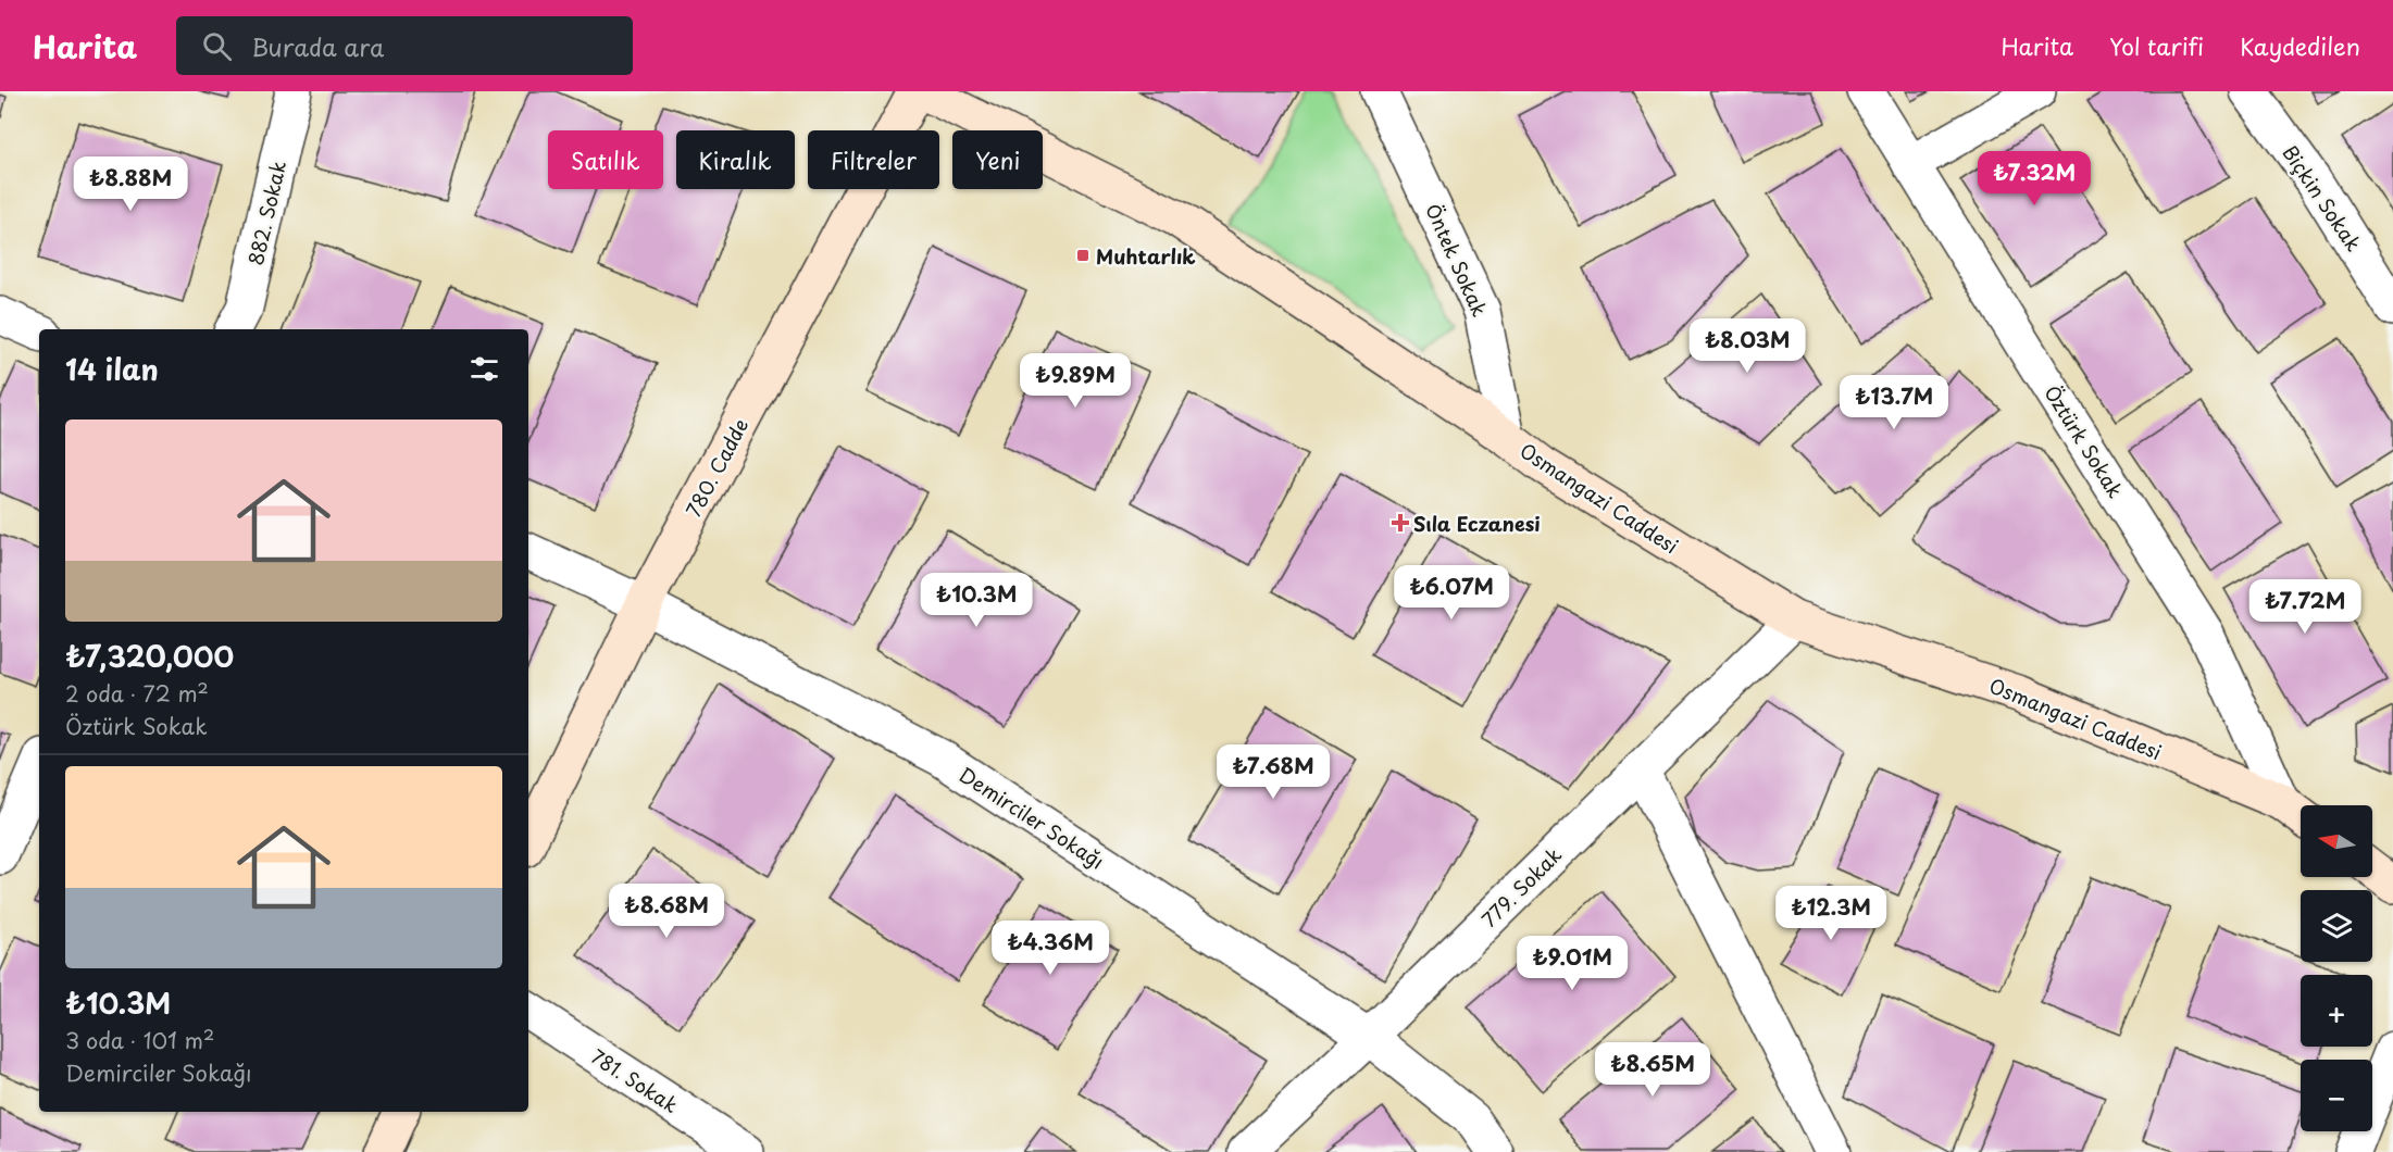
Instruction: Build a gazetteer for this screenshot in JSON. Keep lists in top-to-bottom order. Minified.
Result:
{"streets":{"main road":["780. Cadde","Osmangazi Caddesi"],"street":["Biçkin Sokak","882. Sokak","Öntek Sokak","Öztürk Sokak","Demirciler Sokağı","779. Sokak","781. Sokak"]},"crossings":[["Öntek Sokak","Osmangazi Caddesi"],["Öztürk Sokak","Osmangazi Caddesi"],["780. Cadde","Demirciler Sokağı"],["Osmangazi Caddesi","779. Sokak"],["Demirciler Sokağı","779. Sokak"]],"places":{"transit":["Muhtarlık"],"health":["Sıla Eczanesi"]},"north":"left","page":{"header":"Harita","search":"Burada ara","nav":["Harita","Yol tarifi","Kaydedilen"],"chip":["Satılık","Kiralık","Filtreler","Yeni"],"price":["₺7.32M","₺8.88M","₺8.03M","₺9.89M","₺13.7M","₺6.07M","₺10.3M","₺7.72M","₺7.68M","₺8.68M","₺12.3M","₺4.36M","₺9.01M","₺8.65M"],"heading":"14 ilan","list":[{"name":"₺7,320,000","note":"2 oda · 72 m² · Öztürk Sokak"},{"name":"₺10.3M","note":"3 oda · 101 m² · Demirciler Sokağı"}],"map_buttons":["+","−"]}}
